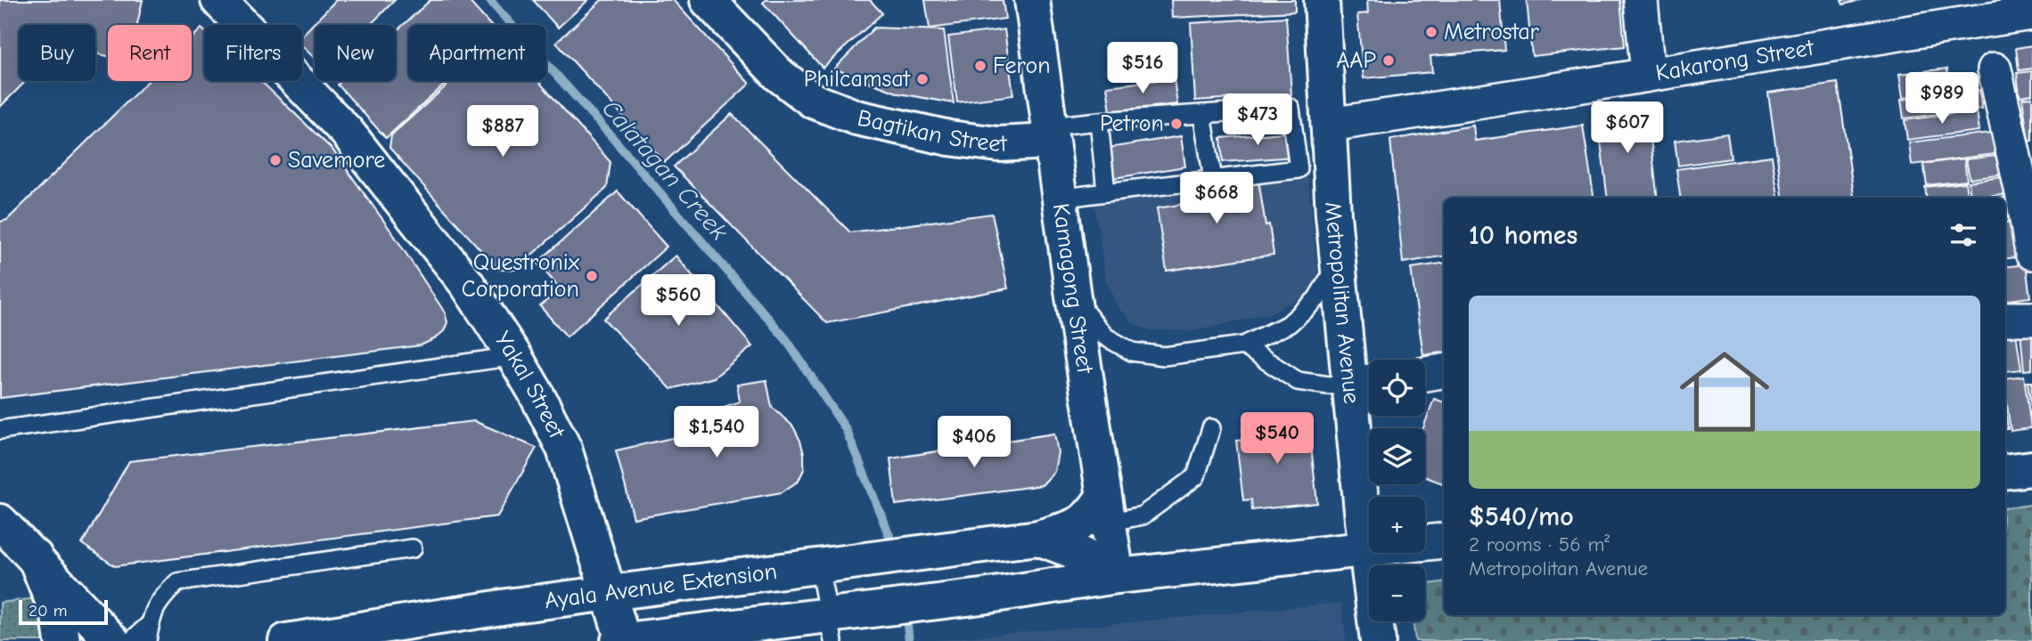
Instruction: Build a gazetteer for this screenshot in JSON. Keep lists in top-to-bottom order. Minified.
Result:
{"streets":{"main road":["Bagtikan Street","Kamagong Street","Metropolitan Avenue","Yakal Street","Ayala Avenue Extension"],"street":["Kakarong Street"]},"crossings":[["Kakarong Street","Metropolitan Avenue"],["Bagtikan Street","Kamagong Street"],["Kamagong Street","Ayala Avenue Extension"],["Metropolitan Avenue","Ayala Avenue Extension"],["Yakal Street","Ayala Avenue Extension"]],"water":["Calatagan Creek"],"places":["Metrostar","AAP","Feron","Philcamsat","Petron","Savemore","Questronix Corporation"],"scale_bar":"20 m","page":{"chip":["Buy","Rent","Filters","New","Apartment"],"price":["$516","$989","$473","$607","$887","$668","$560","$1,540","$540","$406"],"heading":"10 homes","list":[{"name":"$540/mo","note":"2 rooms · 56 m² · Metropolitan Avenue"}],"map_buttons":["+","−"],"scale":"20 m"}}
